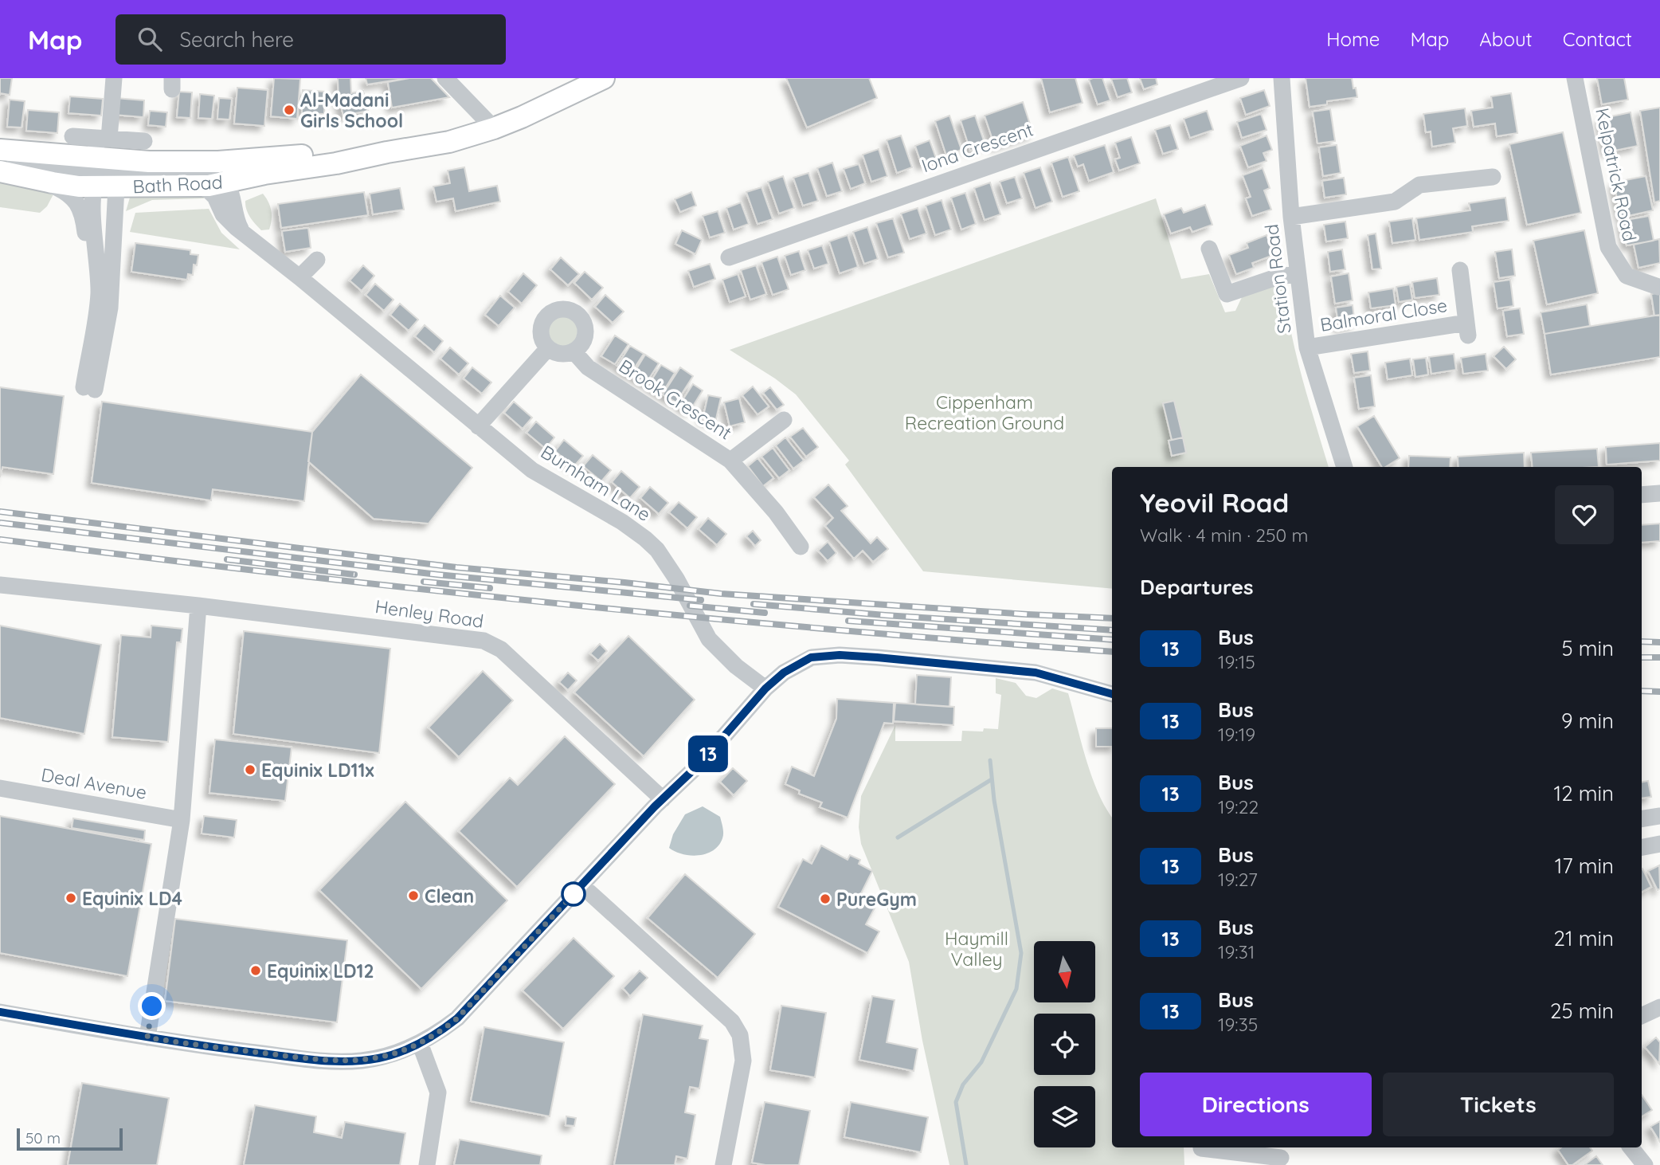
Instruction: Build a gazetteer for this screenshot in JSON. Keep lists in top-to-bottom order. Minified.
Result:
{"streets":{"main road":["Bath Road"],"street":["Iona Crescent","Kelpatrick Road","Station Road","Balmoral Close","Brook Crescent","Burnham Lane","Henley Road","Deal Avenue"]},"crossings":[["Bath Road","Burnham Lane"],["Station Road","Balmoral Close"]],"parks":["Cippenham Recreation Ground","Haymill Valley"],"places":["Al-Madani Girls School","Equinix LD11x","Clean","Equinix LD4","PureGym","Equinix LD12"],"lines":["bus line 13"],"scale_bar":"50 m","north":"bottom","page":{"header":"Map","search":"Search here","nav":["Home","Map","About","Contact"],"on_map":"13","heading":[["Yeovil Road","Walk · 4 min · 250 m"],"Departures"],"list":[{"mark":"13","name":"Bus","note":"19:15","value":"5 min"},{"mark":"13","name":"Bus","note":"19:19","value":"9 min"},{"mark":"13","name":"Bus","note":"19:22","value":"12 min"},{"mark":"13","name":"Bus","note":"19:27","value":"17 min"},{"mark":"13","name":"Bus","note":"19:31","value":"21 min"},{"mark":"13","name":"Bus","note":"19:35","value":"25 min"}],"buttons":["Directions","Tickets"],"scale":"50 m"}}
